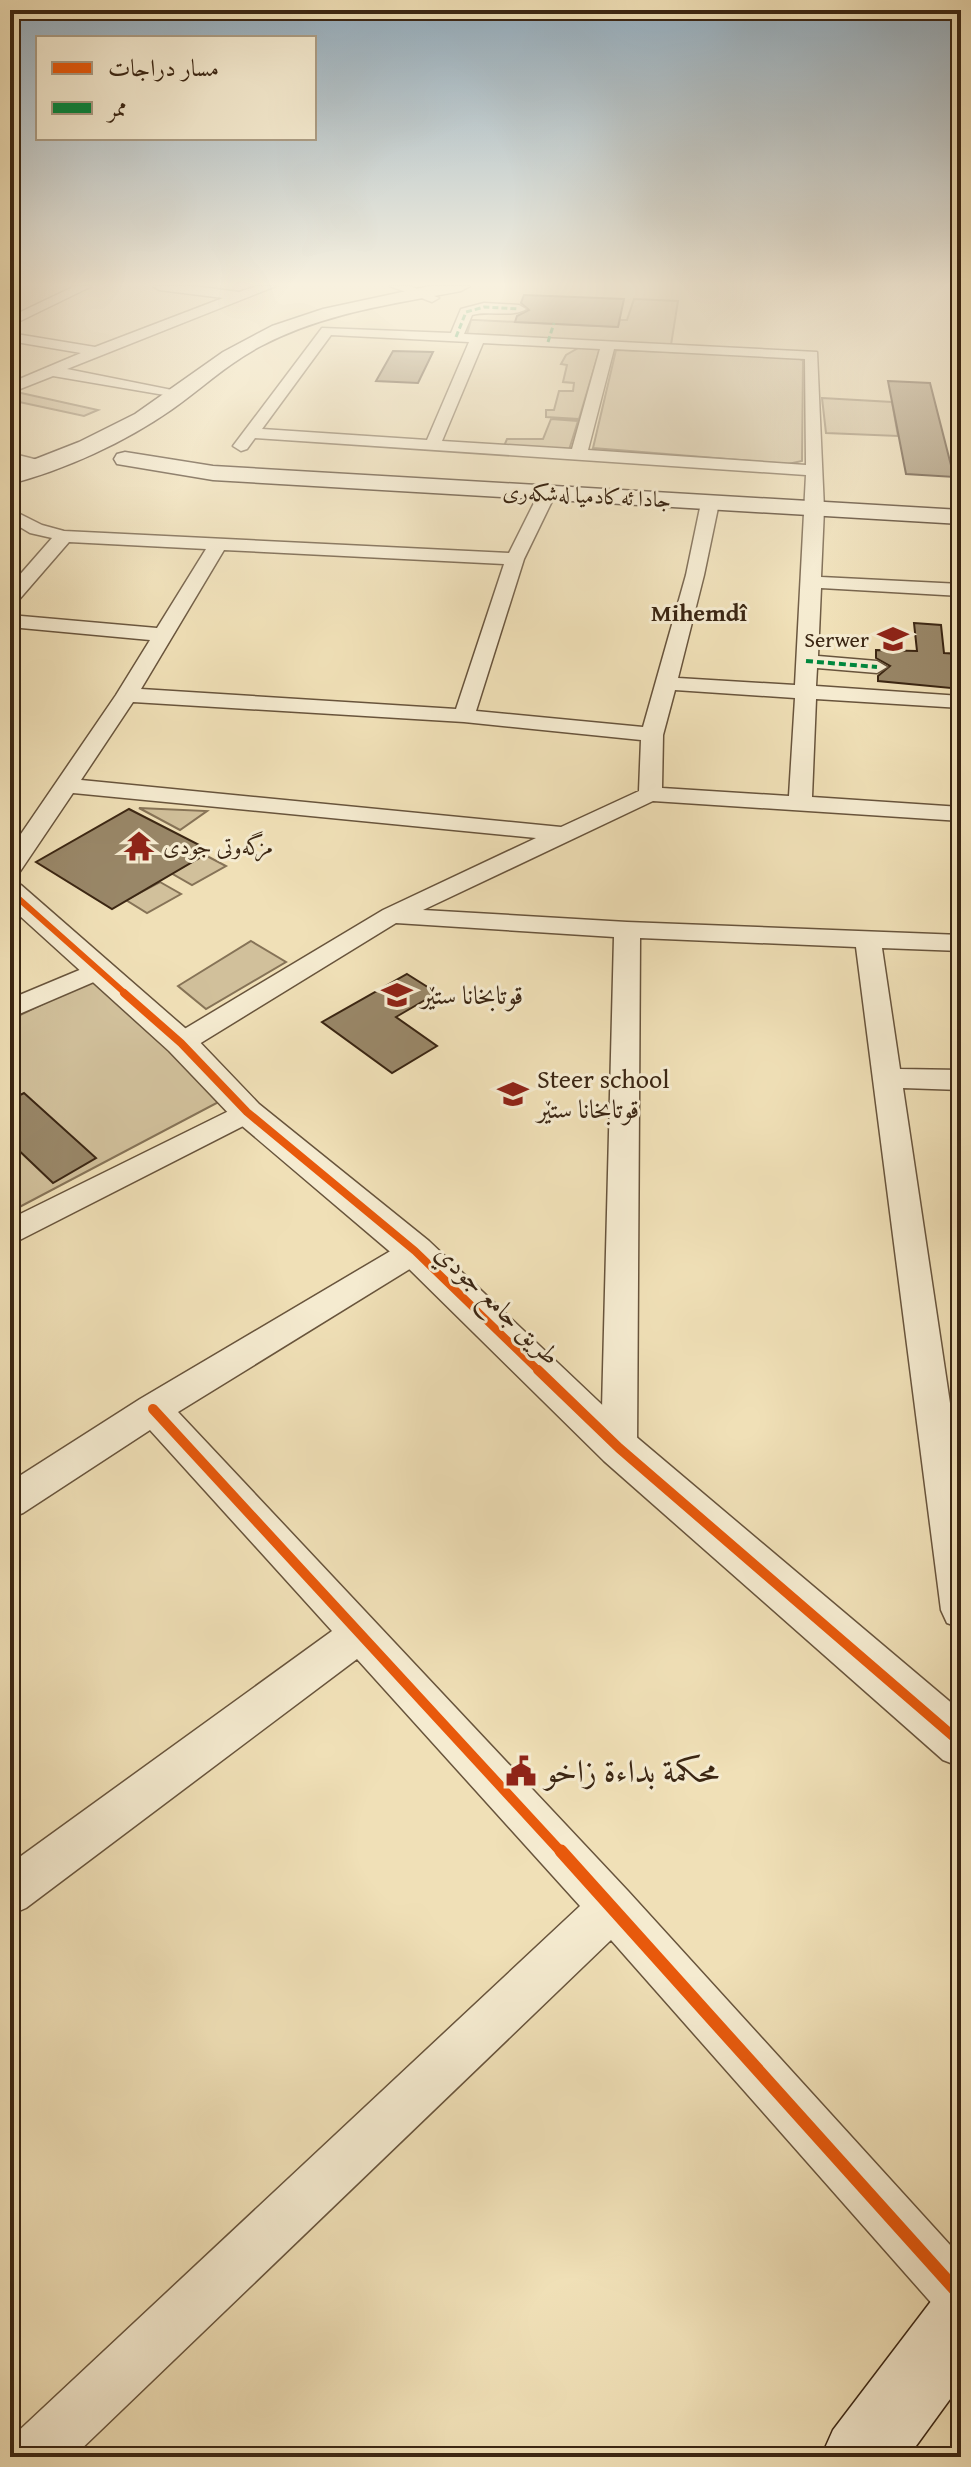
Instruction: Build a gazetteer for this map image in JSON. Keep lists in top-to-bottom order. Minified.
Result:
{"streets":{"main road":["جادا ئه‌كادميا له‌شكه‌رى"],"street":["طريق جامع جودي"]},"districts":["Mihemdî"],"places":{"school or university":["Serwer","قوتابخانا ستێر","Steer school قوتابخانا ستێر"],"temple":["مزگەوتی جودی"],"public building":["محكمة بداءة زاخو"]},"legend":["مسار دراجات","ممر"]}
